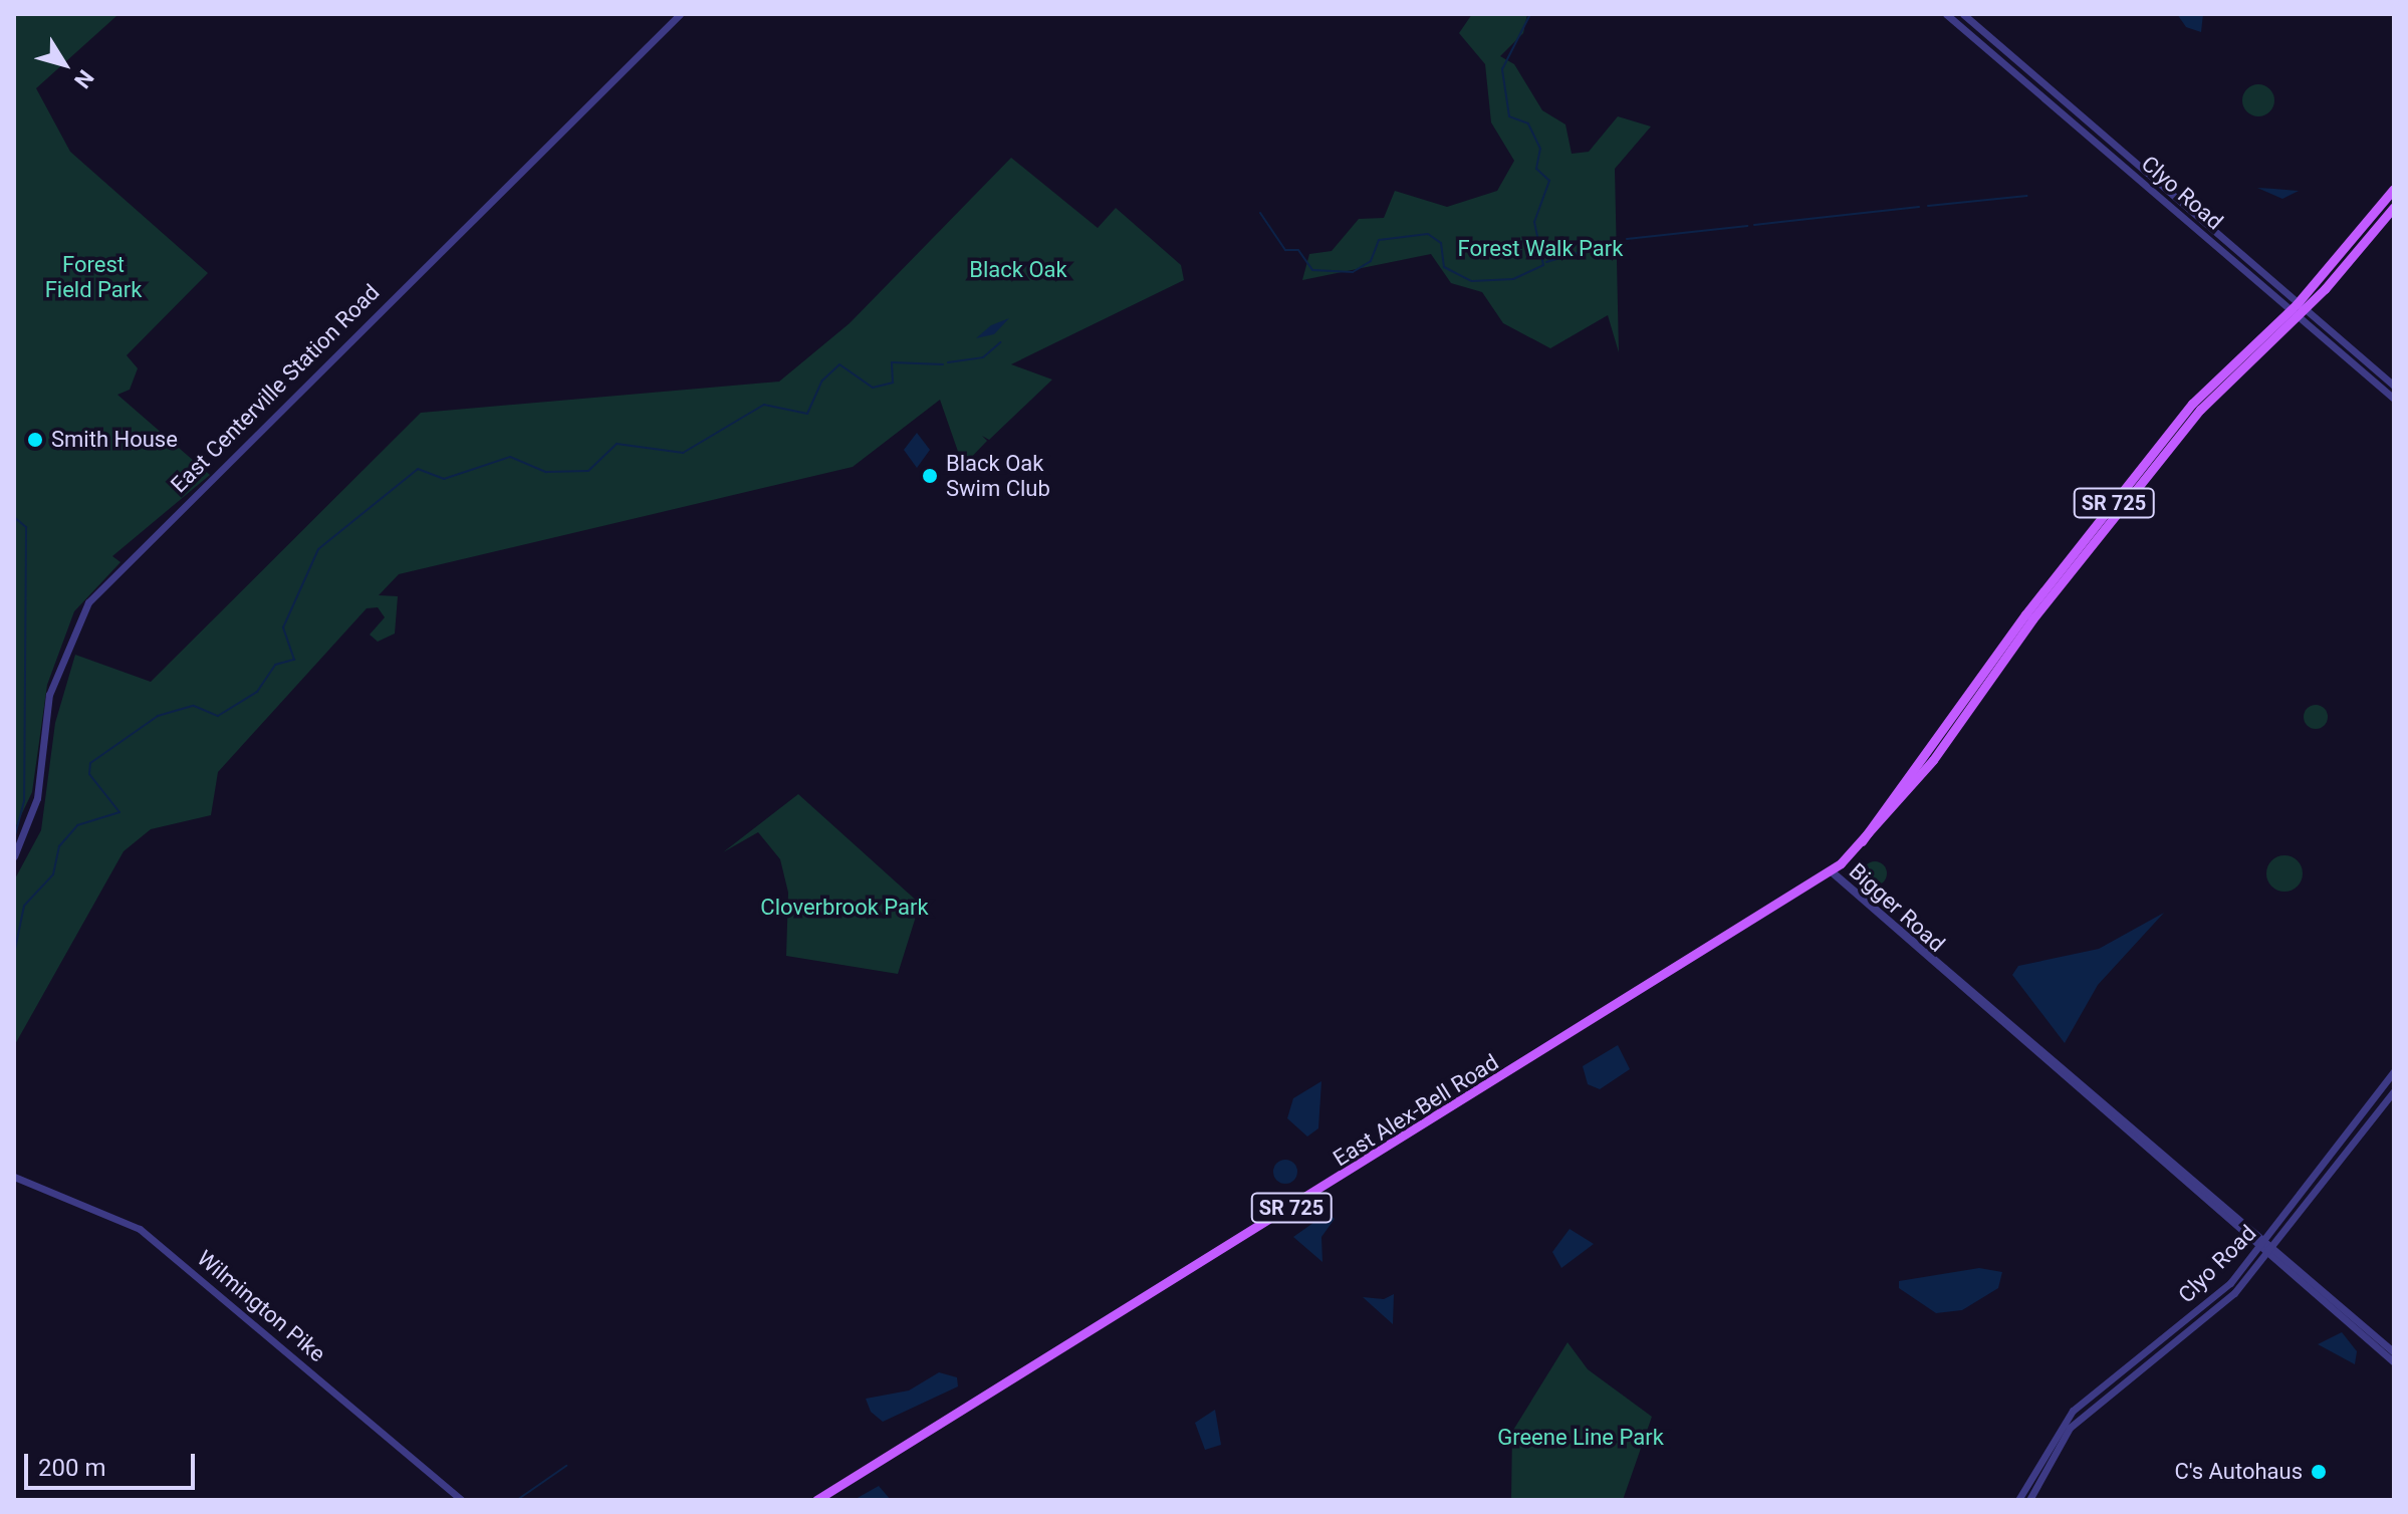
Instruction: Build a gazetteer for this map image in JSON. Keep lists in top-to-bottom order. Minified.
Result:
{"streets":{"main road":["SR 725","East Alex-Bell Road"],"street":["Clyo Road","East Centerville Station Road","Bigger Road","Wilmington Pike"]},"crossings":[["Clyo Road","SR 725"],["Clyo Road","Bigger Road"],["Clyo Road","East Alex-Bell Road"],["SR 725","East Alex-Bell Road"],["Bigger Road","East Alex-Bell Road"]],"parks":["Forest Walk Park","Forest Field Park","Black Oak","Cloverbrook Park","Greene Line Park"],"places":["Smith House","Black Oak Swim Club","C's Autohaus"],"scale_bar":"200 m","north":"bottom right"}
